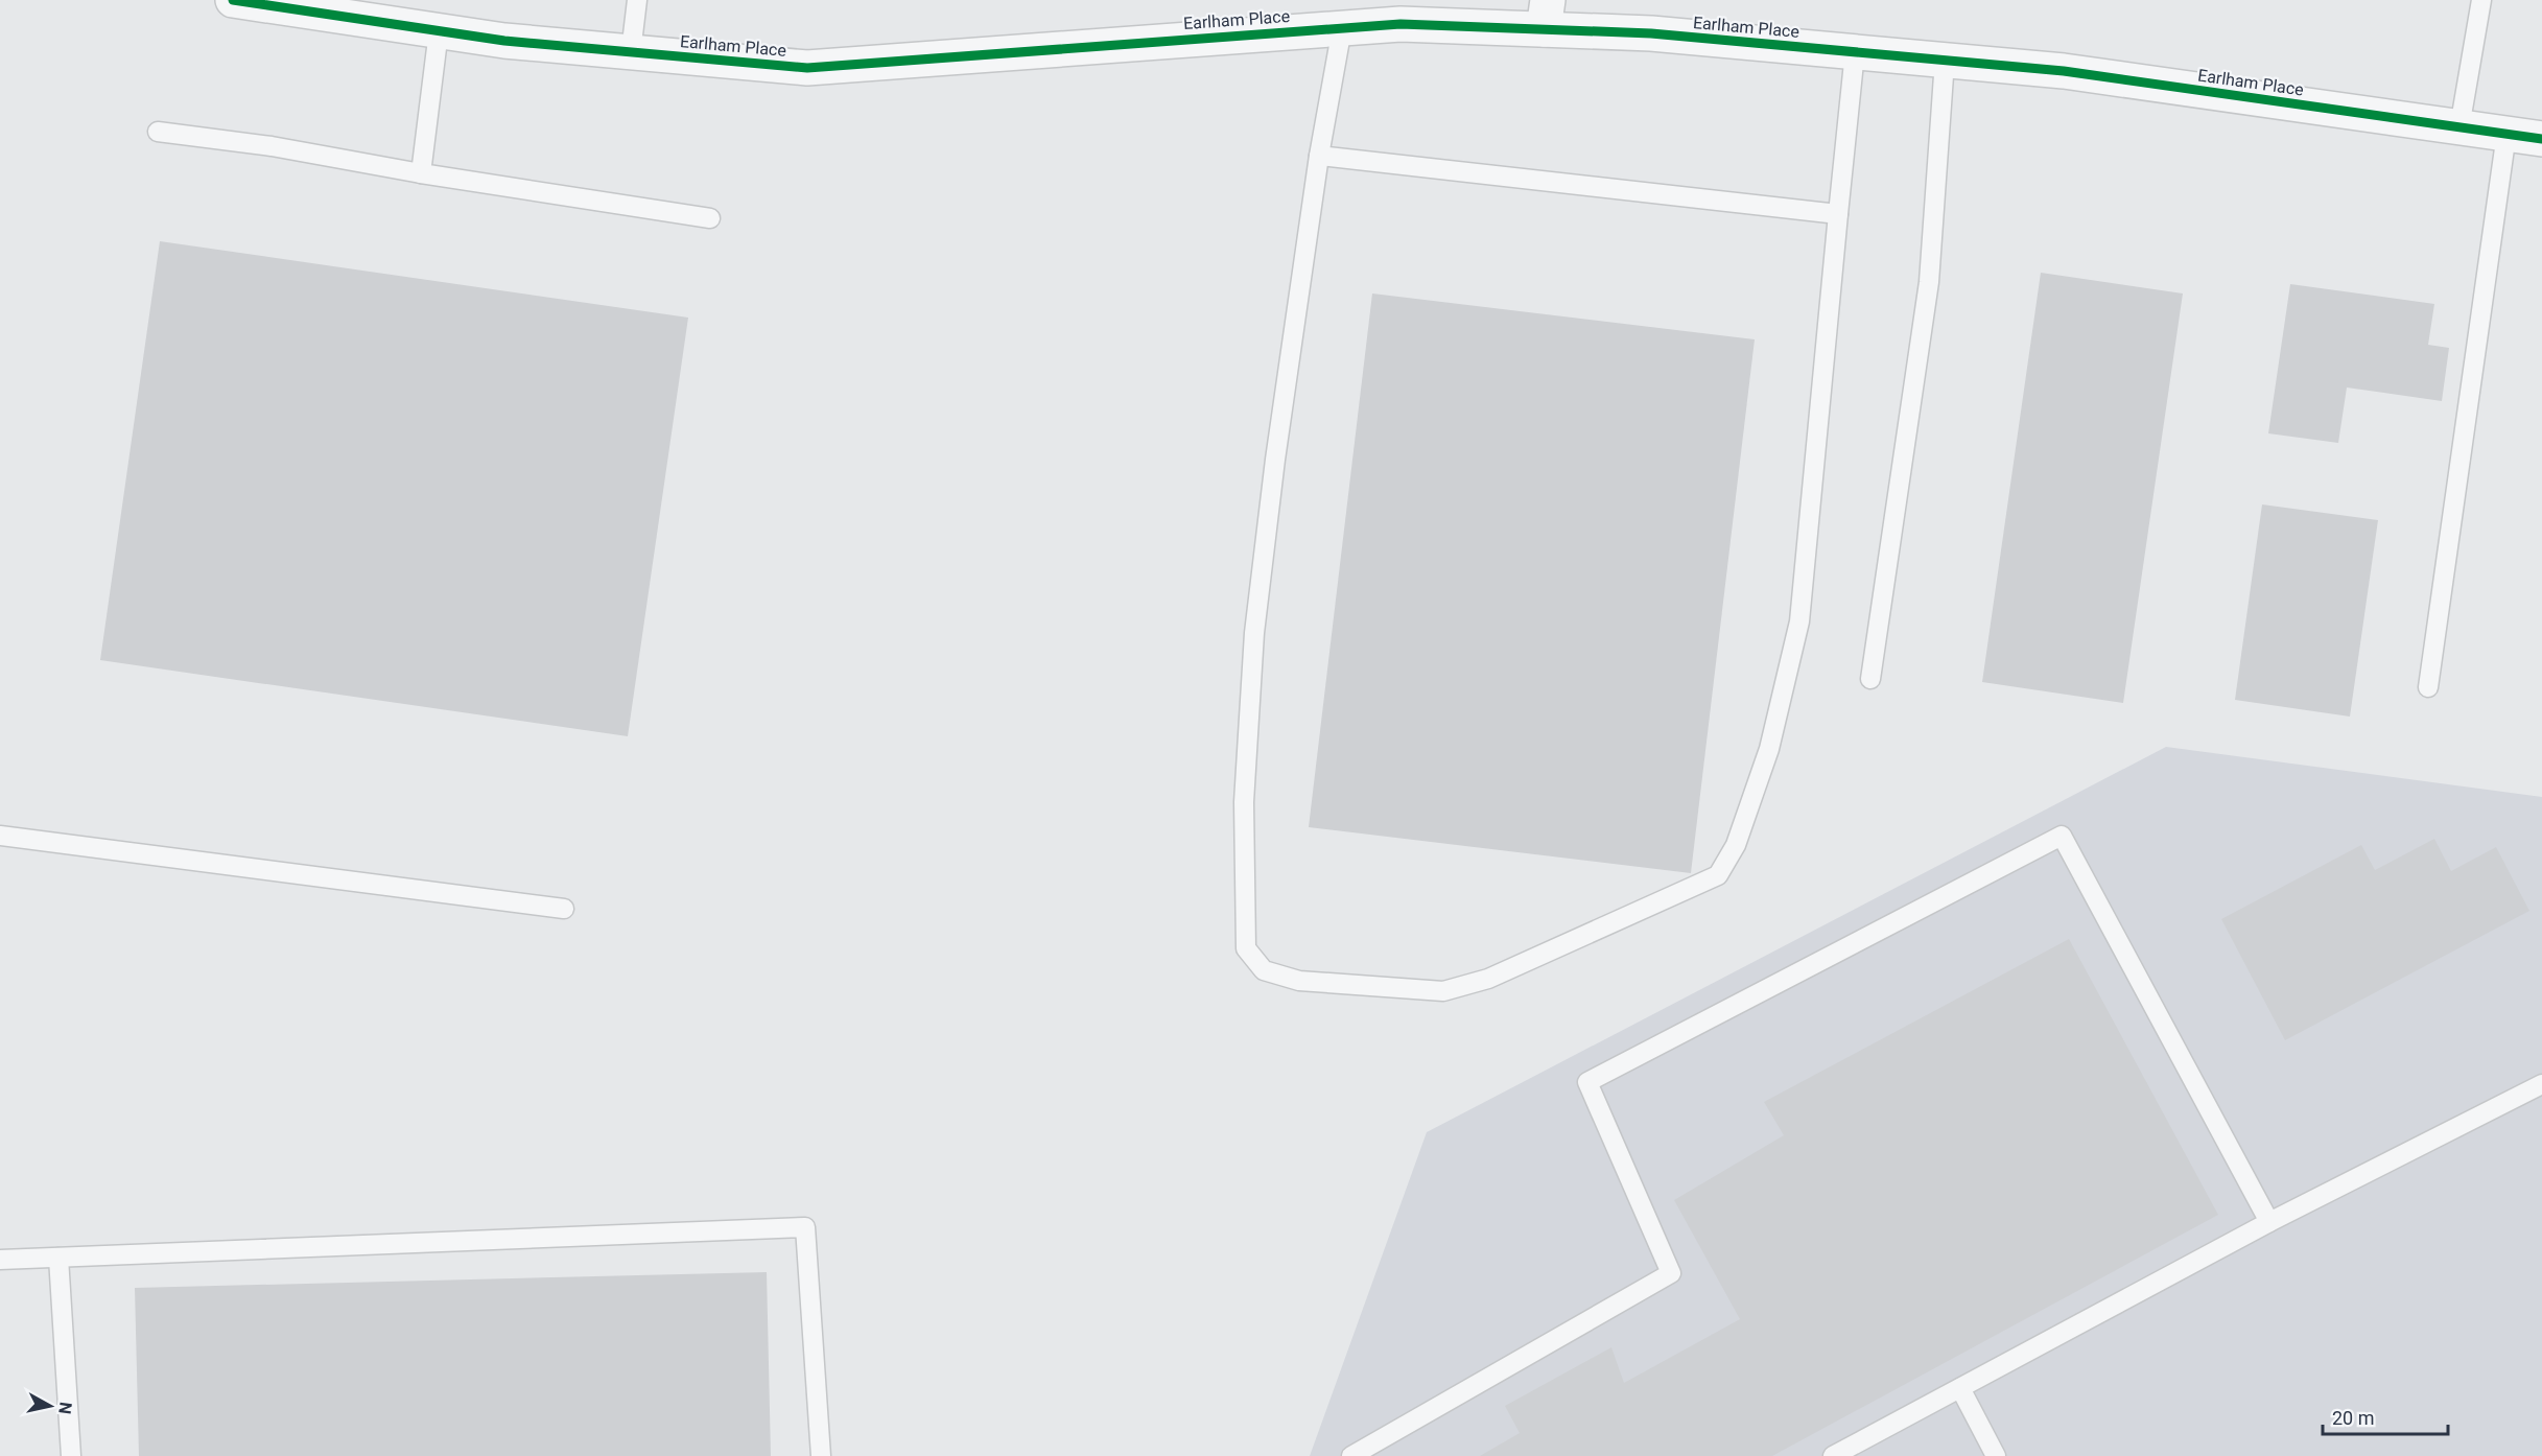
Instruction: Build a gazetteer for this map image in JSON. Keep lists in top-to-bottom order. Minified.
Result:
{"streets":{"street":["Earlham Place"]},"scale_bar":"20 m","north":"right"}
